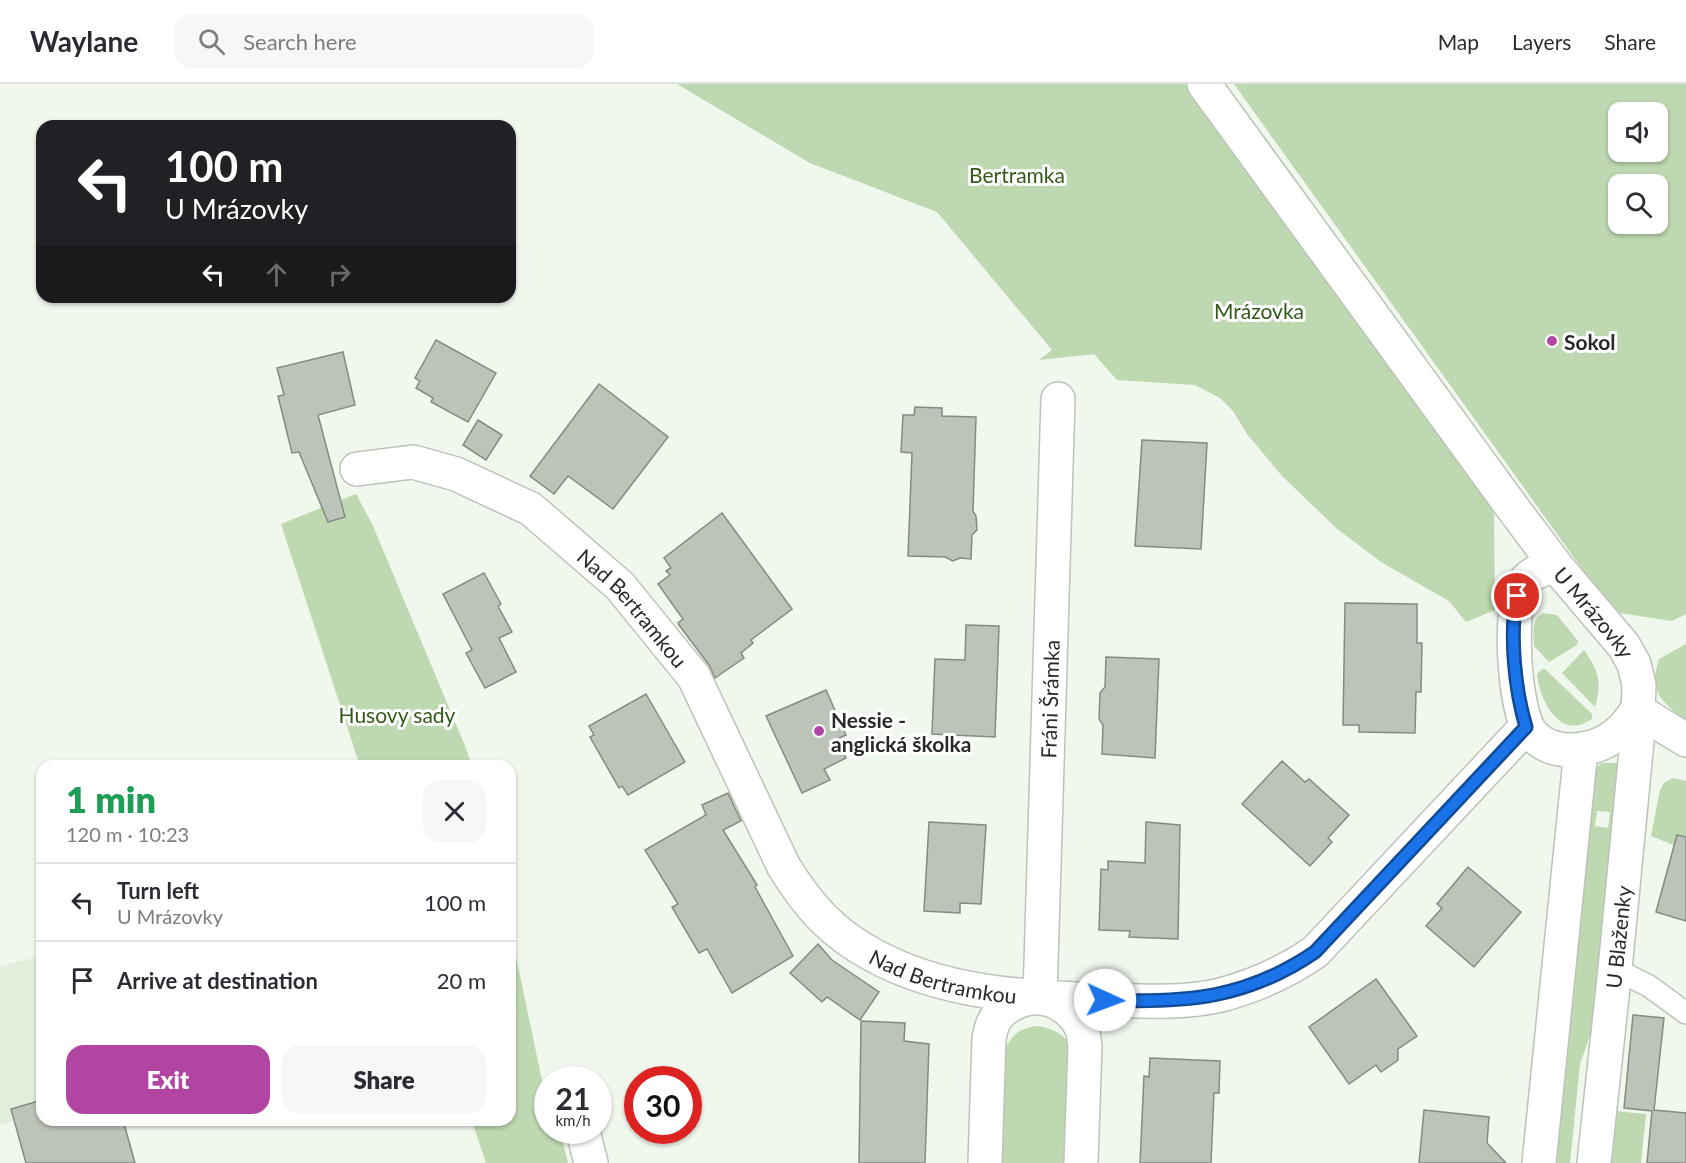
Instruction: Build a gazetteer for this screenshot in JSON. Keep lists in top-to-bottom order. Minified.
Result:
{"streets":{"street":["Nad Bertramkou","U Mrázovky","Fráni Šrámka","U Blaženky"]},"crossings":[["Nad Bertramkou","U Mrázovky"],["Nad Bertramkou","Fráni Šrámka"],["Nad Bertramkou","U Blaženky"],["U Mrázovky","U Blaženky"]],"parks":["Bertramka","Mrázovka","Husovy sady"],"places":["Sokol","Nessie - anglická školka"],"page":{"header":"Waylane","search":"Search here","nav":["Map","Layers","Share"],"turn":["100 m","U Mrázovky"],"heading":["1 min","120 m · 10:23"],"list":[{"name":"Turn left","note":"U Mrázovky","value":"100 m"},{"name":"Arrive at destination","value":"20 m"}],"buttons":["Exit","Share"],"speed":"21 km/h","limit":"30"}}
